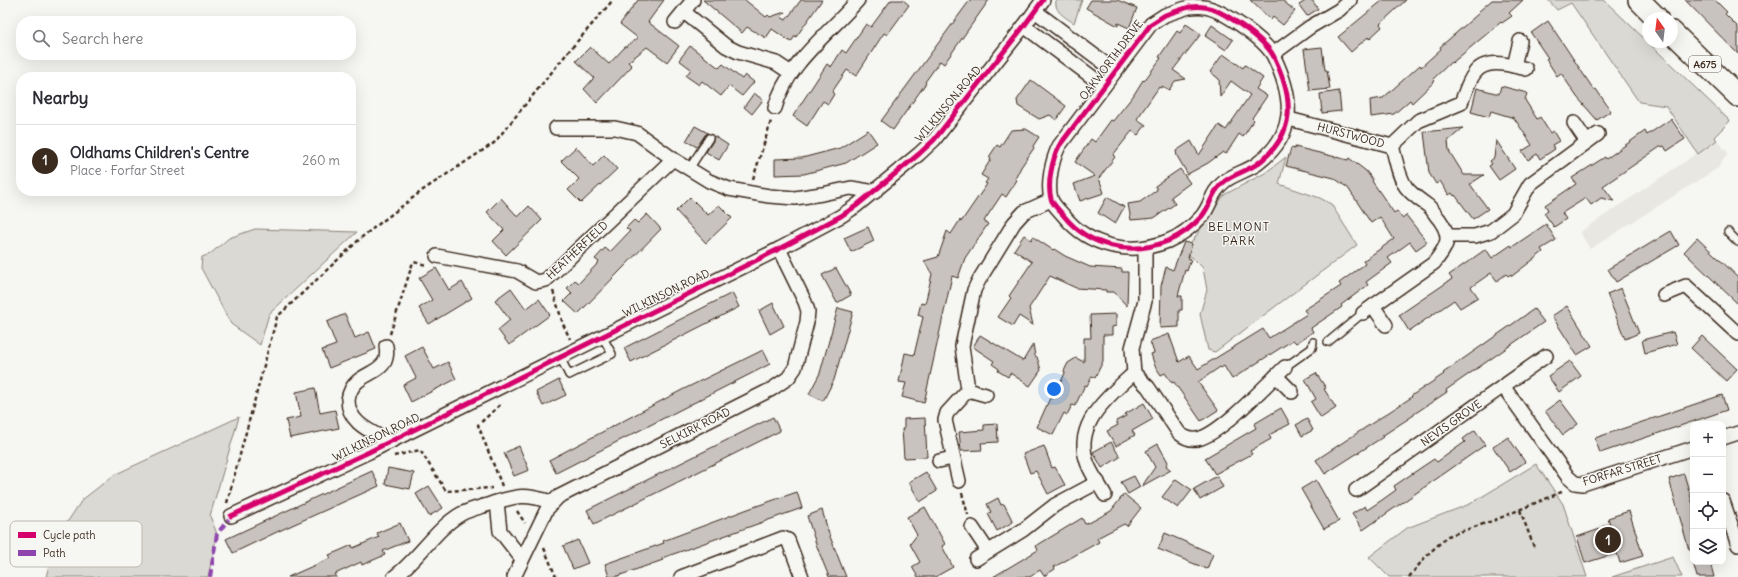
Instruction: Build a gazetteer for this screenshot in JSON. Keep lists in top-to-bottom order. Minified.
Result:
{"streets":{"main road":["A675"],"street":["OAKWORTH DRIVE","WILKINSON ROAD","HURSTWOOD","HEATHERFIELD","NEVIS GROVE","SELKIRK ROAD","FORFAR STREET"]},"crossings":[["OAKWORTH DRIVE","HURSTWOOD"],["WILKINSON ROAD","SELKIRK ROAD"],["NEVIS GROVE","FORFAR STREET"]],"districts":["BELMONT PARK"],"legend":["Cycle path","Path"],"north":"top","page":{"search":"Search here","heading":"Nearby","list":[{"mark":"1","name":"Oldhams Children's Centre","note":"Place · Forfar Street","value":"260 m"}],"map_buttons":["+","−"],"pins":"1"}}
